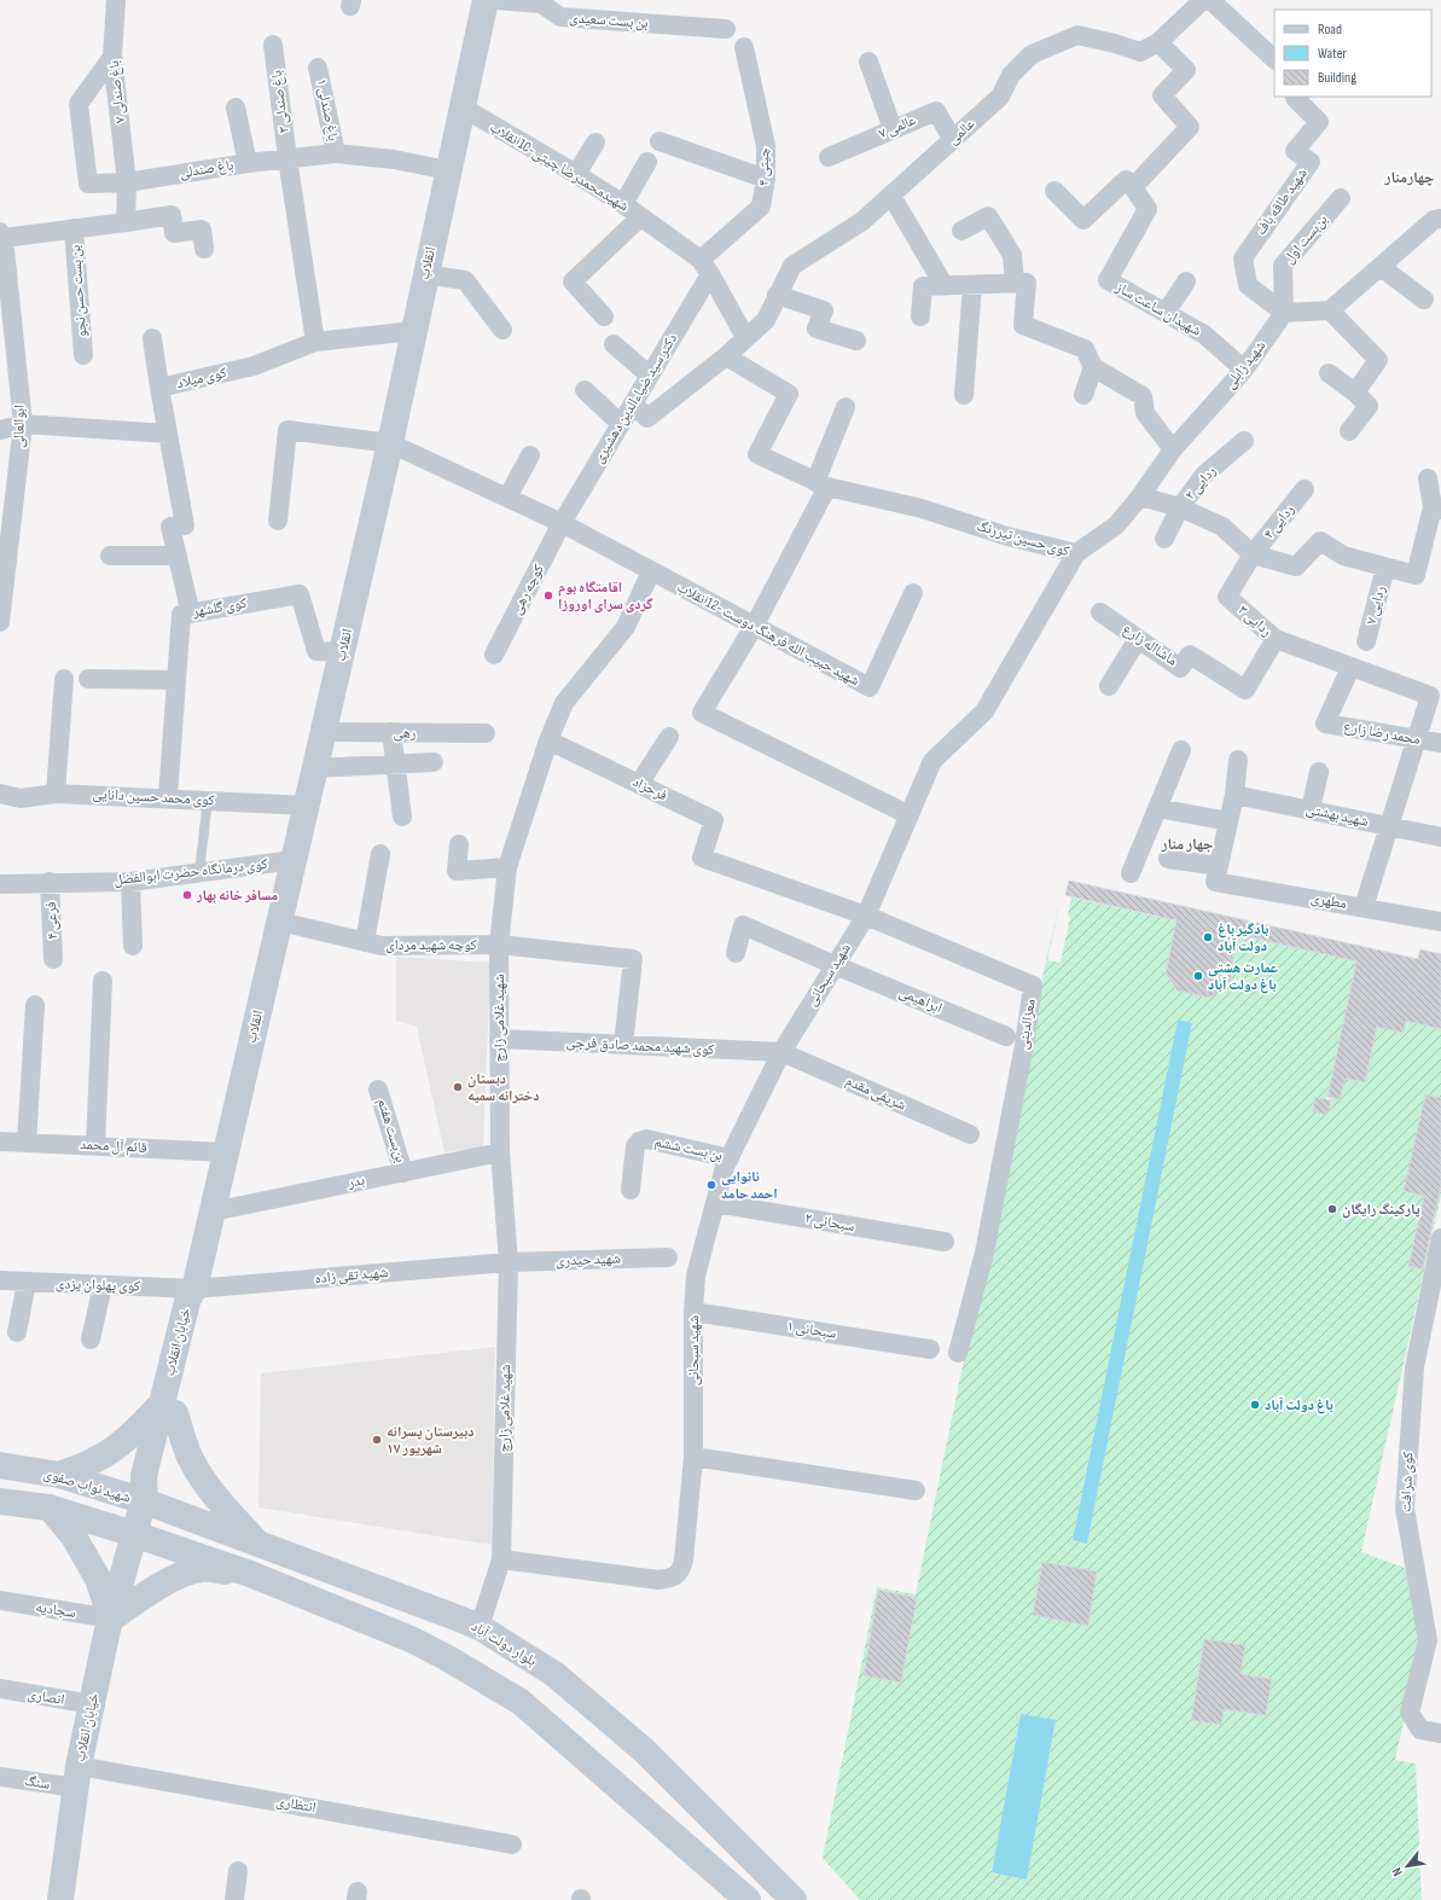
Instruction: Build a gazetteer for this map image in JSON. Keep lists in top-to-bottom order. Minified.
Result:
{"streets":{"main road":["انقلاب","خیابان انقلاب","شهید نواب صفوی","بلوار دولت آباد"],"street":["بن بست سعیدی","باغ صندلی ۷","باغ صندلی ۳","باغ صندلی ۱","عالمی ۷","عالمی","شهیدمحمدرضا چیتی-10انقلاب","چیتی ۴","باغ صندلی","شهید طاقه باف","بن‌بست اول","بن بست حسن نجو","شهیدان ساعت ساز","شهید زابلی","کوی میلاد","دکتر سید ضیاءالدین دهشیری","ابوالعالی","ردایی ۲","ردایی ۴","کوی حسین تیررنگ","کوچه رهی","ردایی ۷","کوی گلشهر","ردایی ۳","شهید حبیب الله فرهنگ دوست -12انقلاب","ماشااله زارع","رهی","محمد رضا زارع","فرحزاد","کوی محمد حسین دانایی","شهید بهشتی","کوی درمانگاه حضرت ابوالفضل","مطهری","فرعی ۴","کوچه شهید مردای","شهید سبحانی","ابراهیمی","شهید غلامی زارچ","معزالدینی","کوی شهید محمد صادق فرجی","شریفی مقدم","بن‌بست هفتم","قائم آل محمد","بن بست ششم","بدر","سبحانی ۲","شهید حیدری","شهید تقی زاده","کوی پهلوان یزدی","سبحانی ۱","کوی شرافت","سجادیه","انصاری","سنگ","انتظاری"]},"crossings":[["باغ صندلی ۷","باغ صندلی"],["باغ صندلی ۳","باغ صندلی"],["باغ صندلی ۱","باغ صندلی"],["عالمی ۷","عالمی"],["عالمی","شهیدمحمدرضا چیتی-10انقلاب"],["شهیدمحمدرضا چیتی-10انقلاب","چیتی ۴"],["شهیدمحمدرضا چیتی-10انقلاب","انقلاب"],["شهیدمحمدرضا چیتی-10انقلاب","دکتر سید ضیاءالدین دهشیری"],["چیتی ۴","دکتر سید ضیاءالدین دهشیری"],["باغ صندلی","انقلاب"],["شهید طاقه باف","بن‌بست اول"],["شهید طاقه باف","شهید زابلی"],["بن‌بست اول","شهید زابلی"],["انقلاب","کوی میلاد"],["انقلاب","کوی گلشهر"],["انقلاب","شهید حبیب الله فرهنگ دوست -12انقلاب"],["انقلاب","رهی"],["انقلاب","کوی محمد حسین دانایی"],["انقلاب","کوی درمانگاه حضرت ابوالفضل"],["انقلاب","کوچه شهید مردای"],["انقلاب","قائم آل محمد"],["انقلاب","بدر"],["انقلاب","شهید تقی زاده"],["انقلاب","کوی پهلوان یزدی"],["انقلاب","خیابان انقلاب"],["شهیدان ساعت ساز","شهید زابلی"],["شهید زابلی","کوی حسین تیررنگ"],["دکتر سید ضیاءالدین دهشیری","کوچه رهی"],["دکتر سید ضیاءالدین دهشیری","شهید حبیب الله فرهنگ دوست -12انقلاب"],["ردایی ۴","ردایی ۳"],["کوی حسین تیررنگ","شهید سبحانی"],["کوی حسین تیررنگ","معزالدینی"],["کوچه رهی","شهید حبیب الله فرهنگ دوست -12انقلاب"],["کوی گلشهر","کوی محمد حسین دانایی"],["ردایی ۳","ماشااله زارع"],["شهید حبیب الله فرهنگ دوست -12انقلاب","شهید غلامی زارچ"],["فرحزاد","شهید غلامی زارچ"],["فرحزاد","معزالدینی"],["کوی درمانگاه حضرت ابوالفضل","فرعی ۴"],["کوچه شهید مردای","شهید غلامی زارچ"],["کوچه شهید مردای","کوی شهید محمد صادق فرجی"],["شهید سبحانی","ابراهیمی"],["شهید سبحانی","شهید غلامی زارچ"],["شهید سبحانی","معزالدینی"],["شهید سبحانی","کوی شهید محمد صادق فرجی"],["شهید سبحانی","شریفی مقدم"],["شهید سبحانی","بن بست ششم"],["شهید سبحانی","سبحانی ۲"],["شهید سبحانی","سبحانی ۱"],["شهید غلامی زارچ","کوی شهید محمد صادق فرجی"],["شهید غلامی زارچ","بدر"],["شهید غلامی زارچ","شهید حیدری"],["شهید غلامی زارچ","شهید تقی زاده"],["کوی شهید محمد صادق فرجی","شریفی مقدم"],["بن‌بست هفتم","بدر"],["شهید حیدری","شهید تقی زاده"],["شهید تقی زاده","کوی پهلوان یزدی"],["شهید تقی زاده","خیابان انقلاب"],["کوی پهلوان یزدی","خیابان انقلاب"],["خیابان انقلاب","شهید نواب صفوی"],["خیابان انقلاب","سجادیه"],["خیابان انقلاب","بلوار دولت آباد"],["خیابان انقلاب","انصاری"],["خیابان انقلاب","سنگ"],["خیابان انقلاب","انتظاری"],["شهید نواب صفوی","بلوار دولت آباد"],["سنگ","انتظاری"]],"districts":["چهارمنار","جهار منار"],"places":["اقامتگاه بوم گردی سرای اوروزا","مسافر خانه بهار","بادگیر باغ دولت آباد","عمارت هشتی باغ دولت آباد","دبستان دخترانه سمیه","نانوایی احمد حامد","پارکینگ رایگان","باغ دولت آباد","دبیرستان پسرانه ۱۷ شهریور"],"legend":["Road","Water","Building"],"north":"bottom left"}
